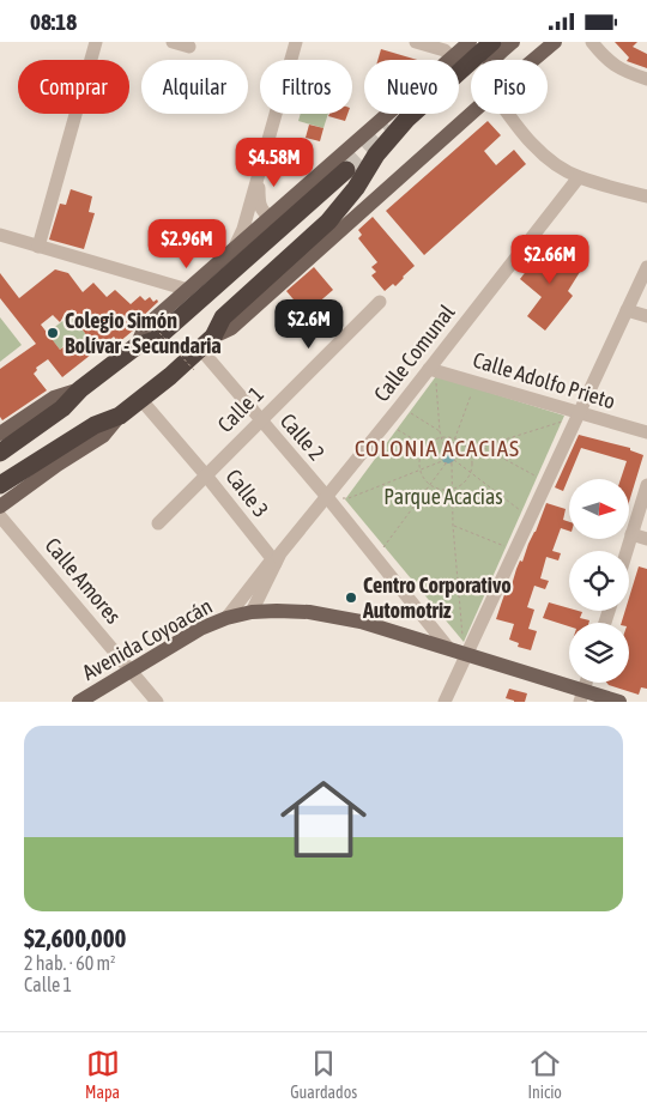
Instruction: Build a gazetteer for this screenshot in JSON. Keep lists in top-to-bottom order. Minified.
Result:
{"streets":{"main road":["Avenida Coyoacán"],"street":["Calle Comunal","Calle Adolfo Prieto","Calle 1","Calle 2","Calle 3","Calle Amores"]},"crossings":[["Calle Comunal","Calle Adolfo Prieto"],["Calle Comunal","Calle 2"],["Calle Comunal","Calle 3"],["Calle Comunal","Avenida Coyoacán"],["Calle 1","Calle 2"],["Calle 1","Calle 3"],["Calle 2","Avenida Coyoacán"],["Calle Amores","Avenida Coyoacán"]],"districts":["COLONIA ACACIAS"],"parks":["Parque Acacias"],"places":["Colegio Simón Bolívar - Secundaria","Centro Corporativo Automotriz"],"north":"right","page":{"status":"08:18","chip":["Comprar","Alquilar","Filtros","Nuevo","Piso"],"price":["$4.58M","$2.96M","$2.66M","$2.6M"],"list":[{"name":"$2,600,000","note":"2 hab. · 60 m² · Calle 1"}],"tabs":["Mapa","Guardados","Inicio"]}}
